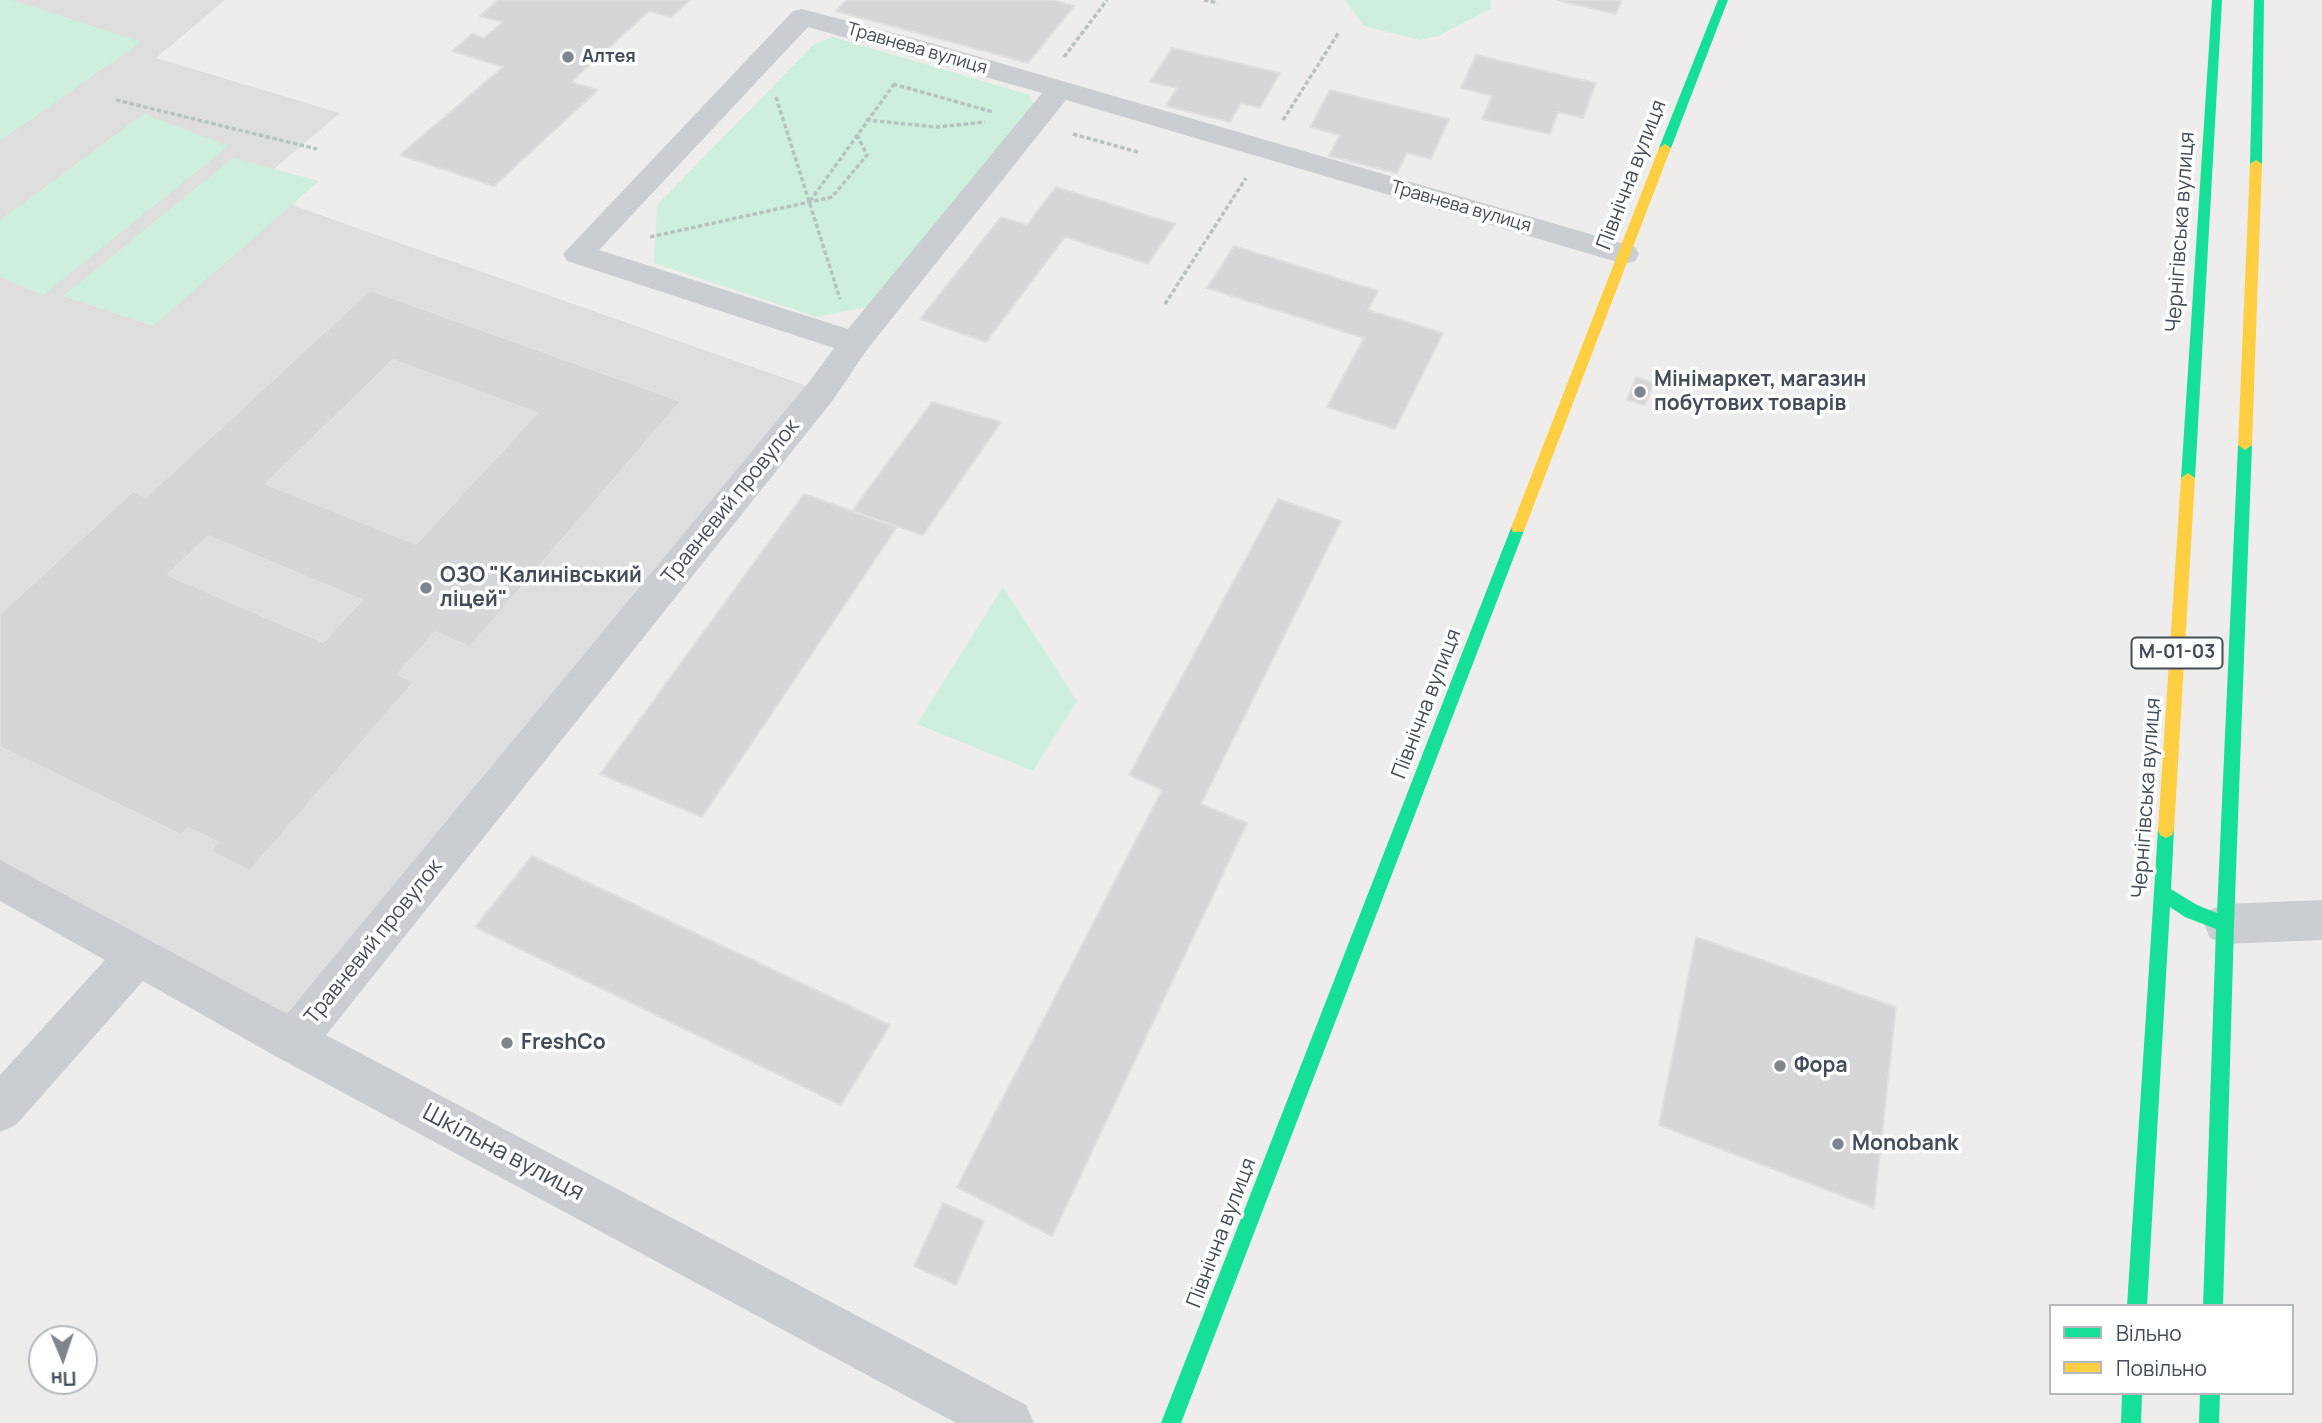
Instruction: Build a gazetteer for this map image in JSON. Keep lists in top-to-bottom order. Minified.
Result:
{"streets":{"main road":["Північна вулиця","Чернігівська вулиця","М-01-03"],"street":["Травнева вулиця","Травневий провулок","Шкільна вулиця"]},"crossings":[["Травнева вулиця","Північна вулиця"],["Травнева вулиця","Травневий провулок"],["Травневий провулок","Шкільна вулиця"]],"places":["Алтея","Мінімаркет, магазин побутових товарів","ОЗО \"Калинівський ліцей\"","FreshCo","Фора","Monobank"],"legend":["Вільно","Повільно"],"north":"bottom"}
